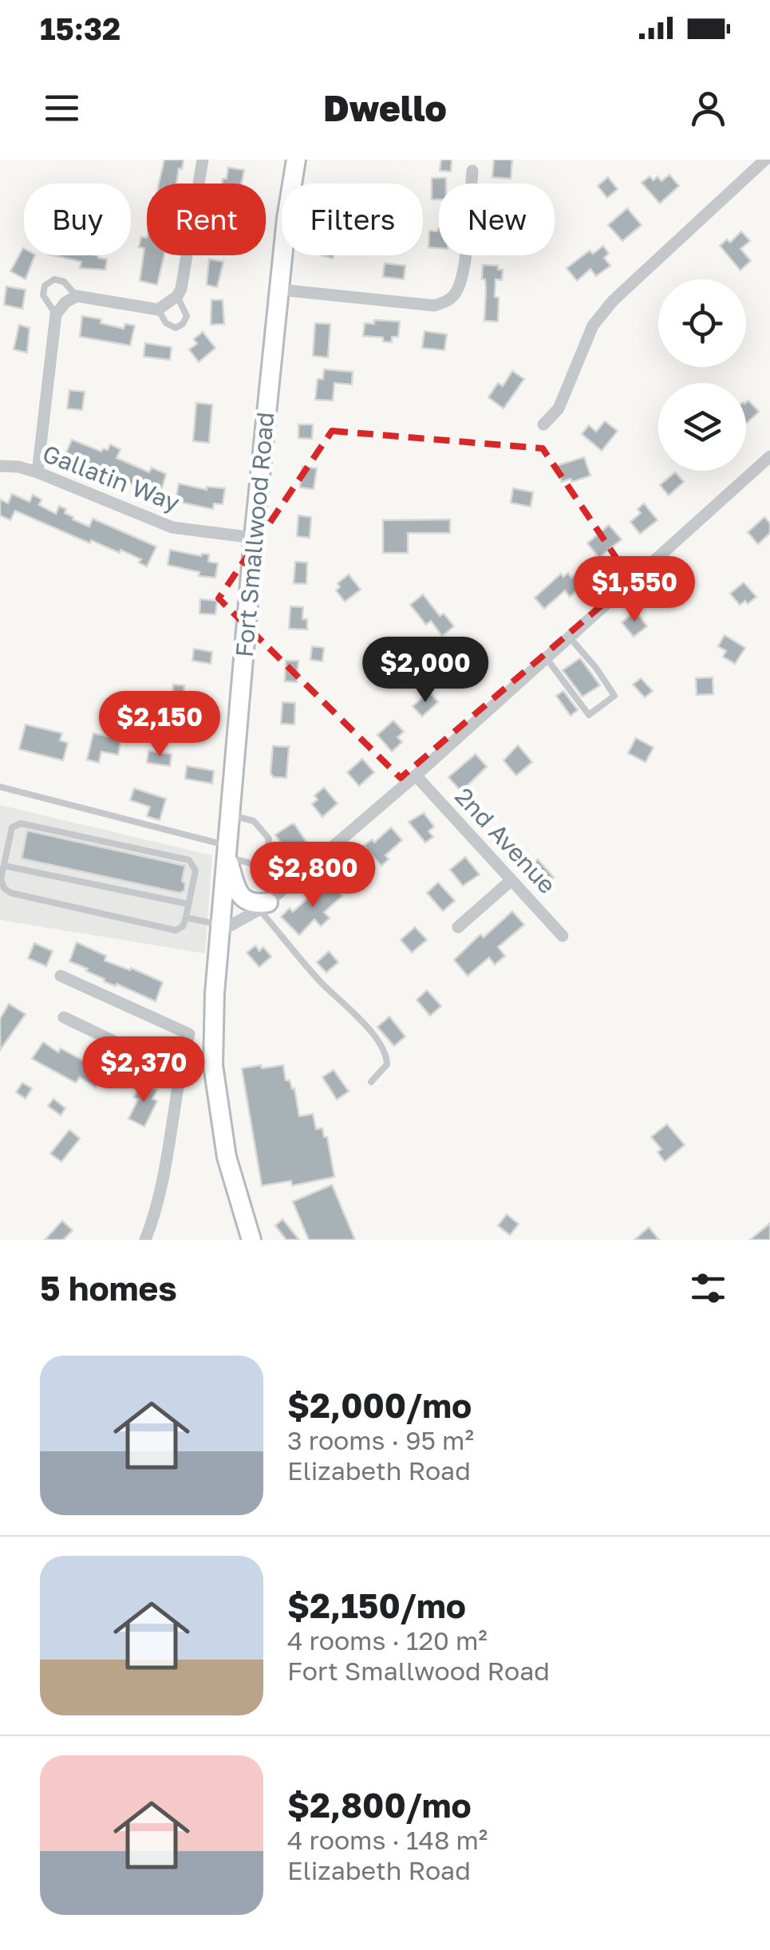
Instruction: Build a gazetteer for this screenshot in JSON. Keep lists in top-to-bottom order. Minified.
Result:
{"streets":{"main road":["Fort Smallwood Road"],"street":["Gallatin Way","2nd Avenue"]},"crossings":[["Gallatin Way","Fort Smallwood Road"]],"page":{"status":"15:32","header":"Dwello","chip":["Buy","Rent","Filters","New"],"price":["$1,550","$2,000","$2,150","$2,800","$2,370"],"heading":"5 homes","list":[{"name":"$2,000/mo","note":"3 rooms · 95 m² · Elizabeth Road"},{"name":"$2,150/mo","note":"4 rooms · 120 m² · Fort Smallwood Road"},{"name":"$2,800/mo","note":"4 rooms · 148 m² · Elizabeth Road"}]}}
